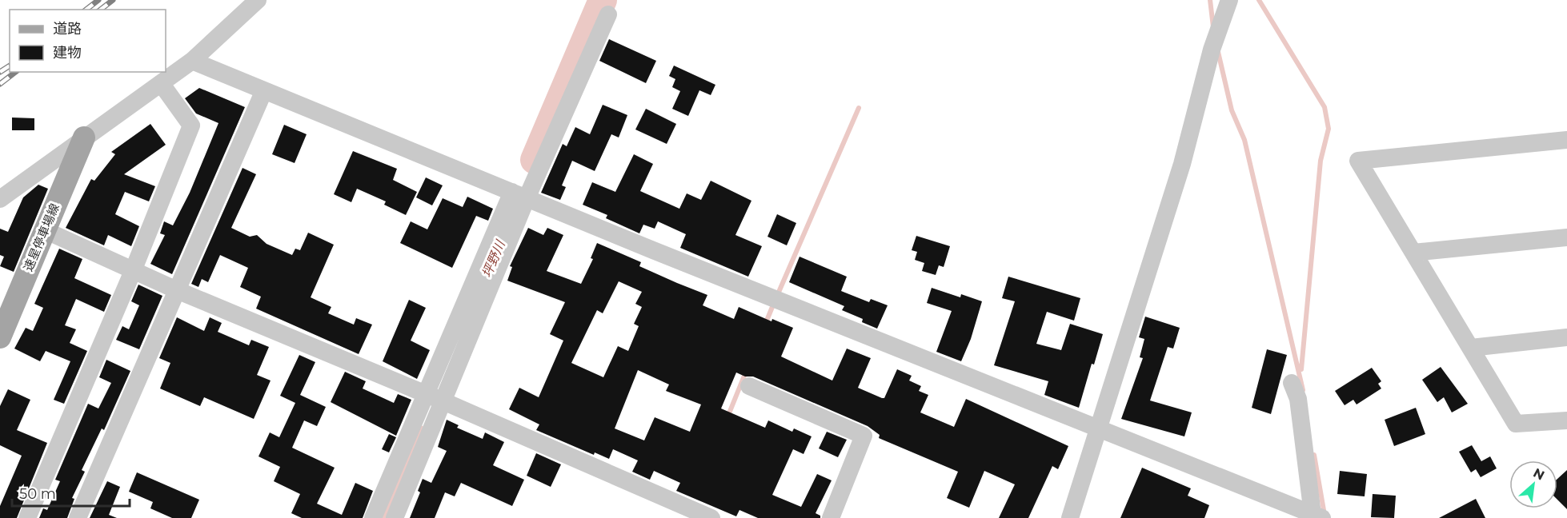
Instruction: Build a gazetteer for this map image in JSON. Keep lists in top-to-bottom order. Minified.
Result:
{"streets":{"main road":["速星停車場線"]},"water":["坪野川"],"legend":["道路","建物"],"scale_bar":"50 m","north":"top right"}
